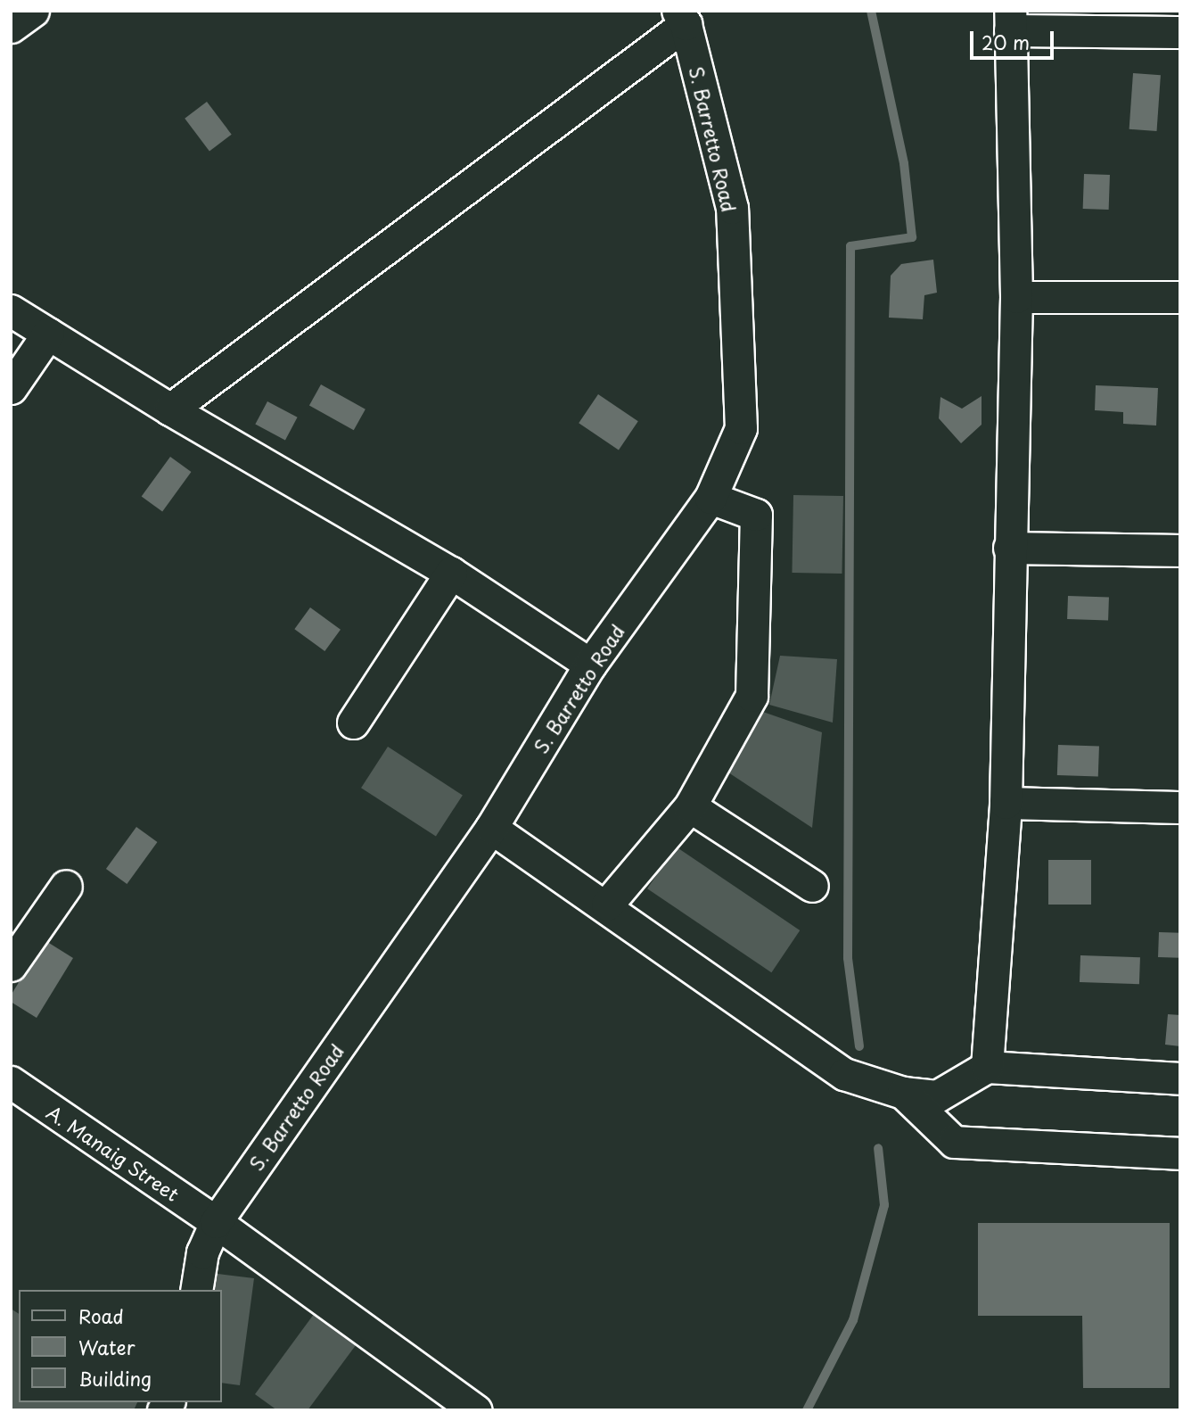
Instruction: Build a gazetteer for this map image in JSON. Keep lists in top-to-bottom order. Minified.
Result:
{"streets":{"street":["S. Barretto Road","A. Manaig Street"]},"crossings":[["S. Barretto Road","A. Manaig Street"]],"legend":["Road","Water","Building"],"scale_bar":"20 m"}
